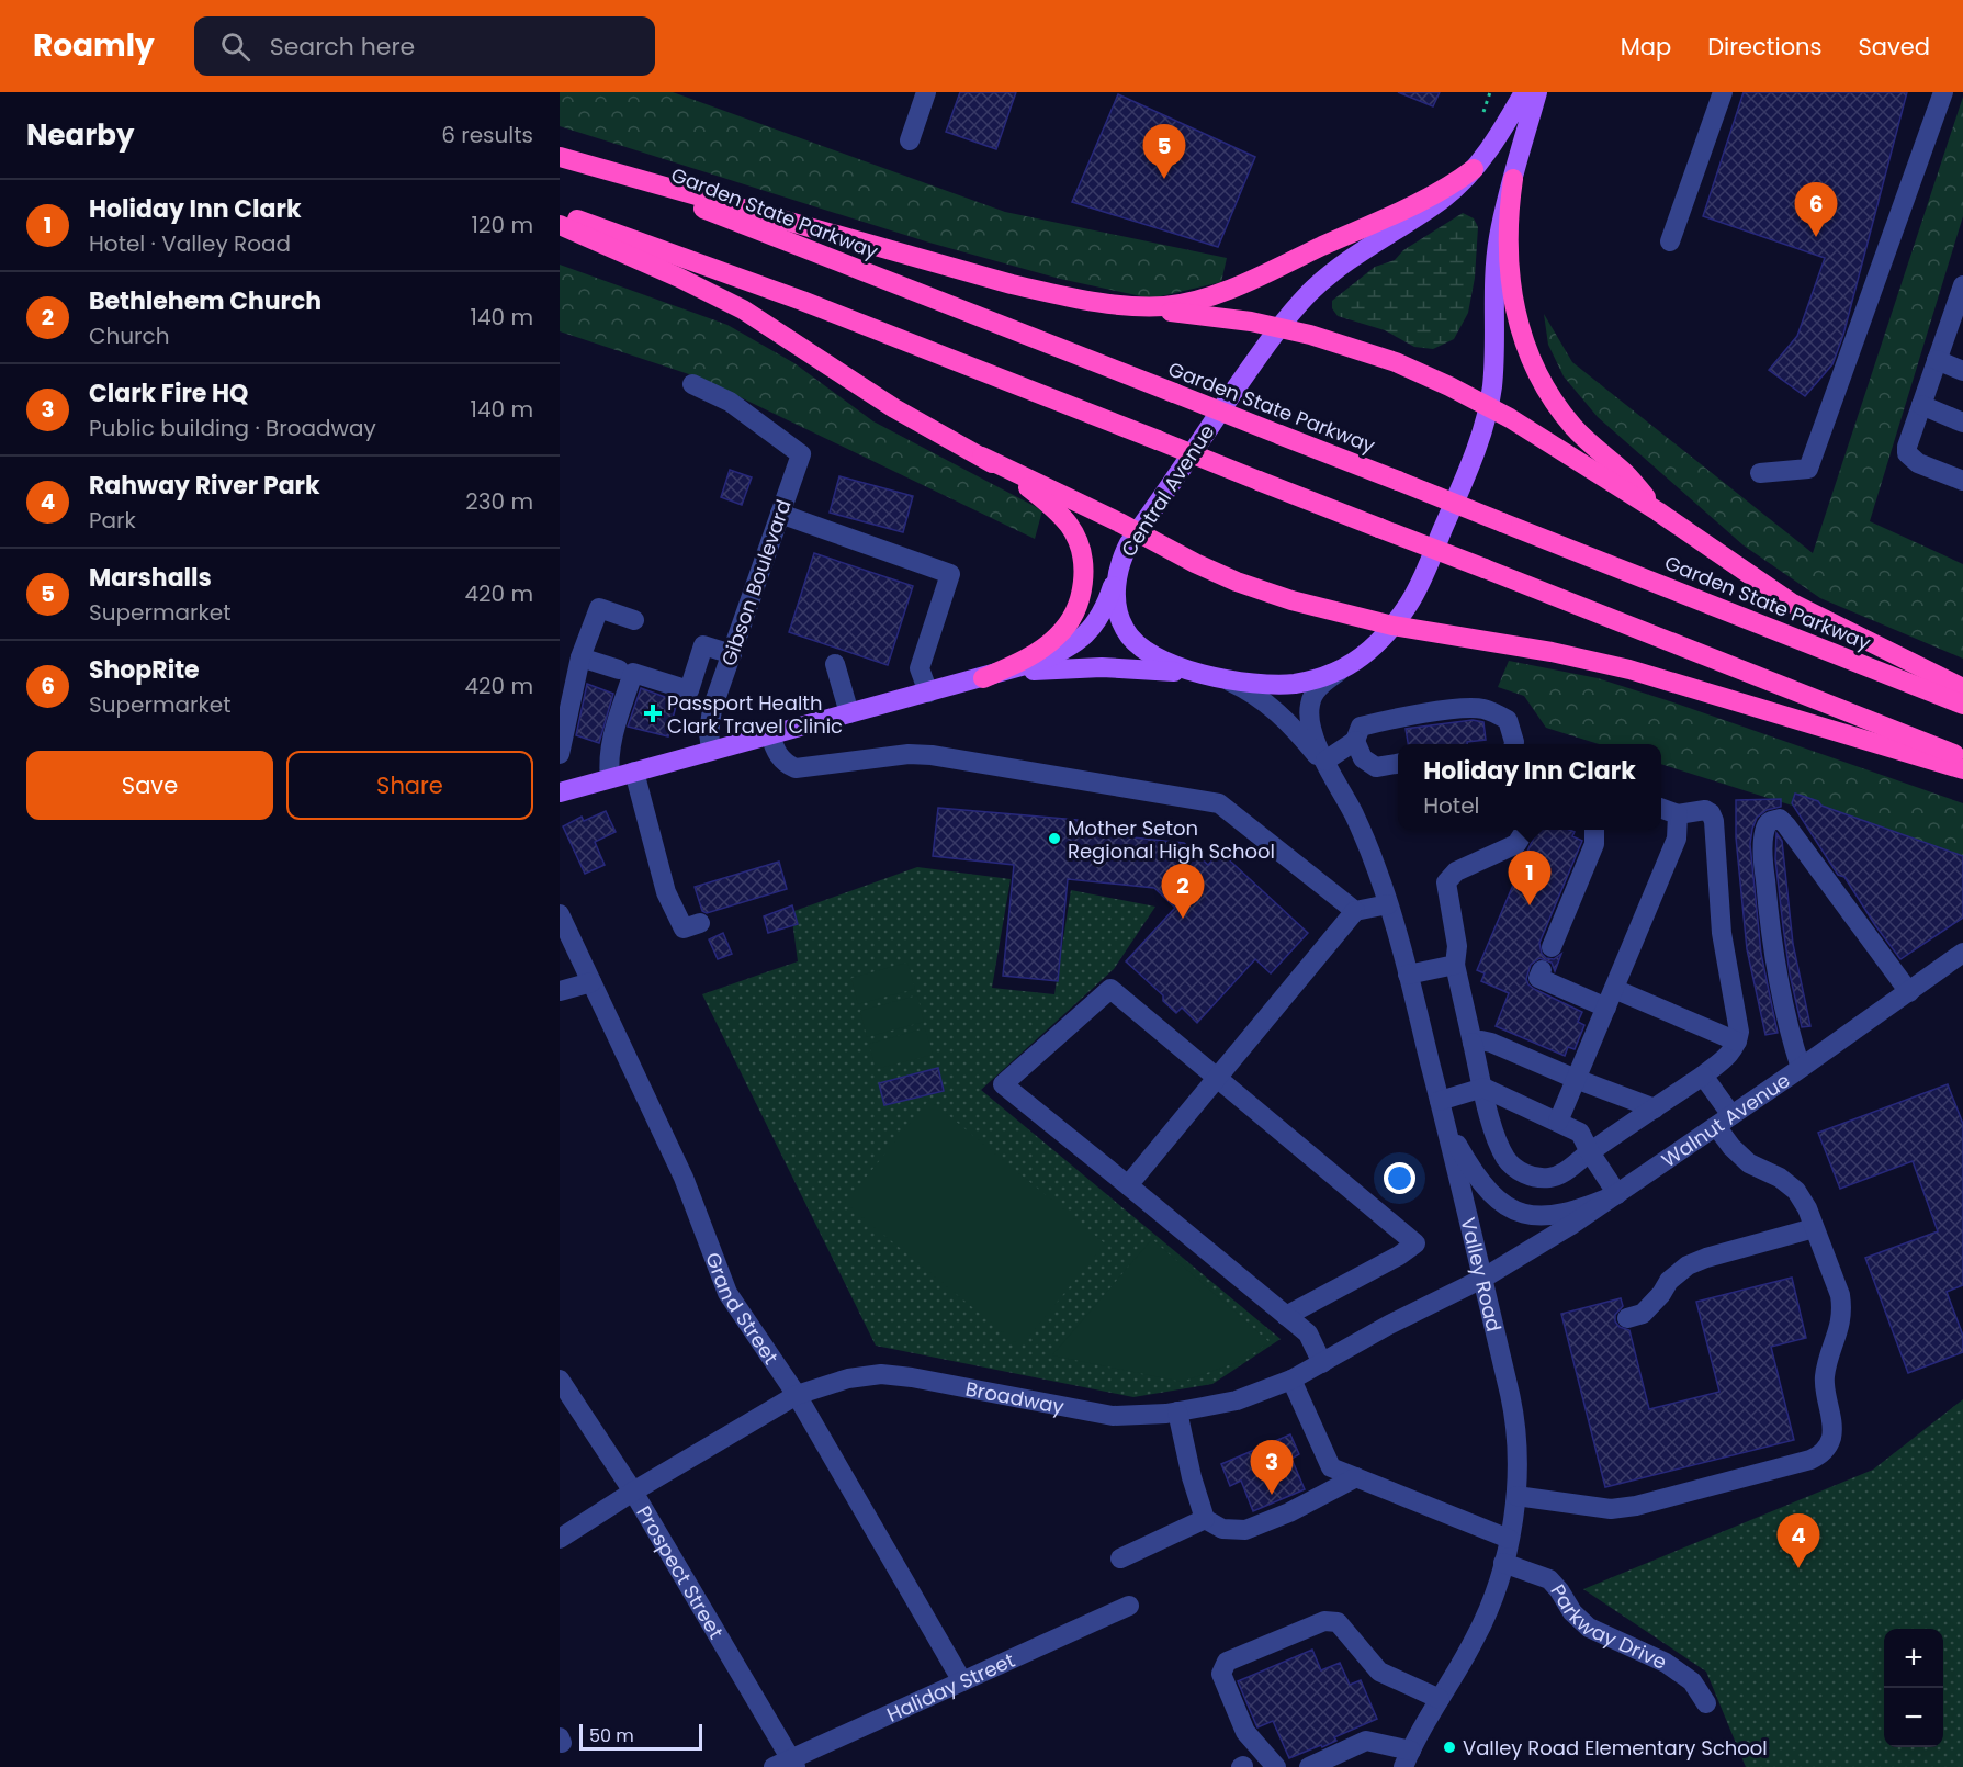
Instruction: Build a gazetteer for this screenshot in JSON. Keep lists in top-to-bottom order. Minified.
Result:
{"streets":{"highway":["Garden State Parkway"],"main road":["Central Avenue"],"street":["Gibson Boulevard","Walnut Avenue","Valley Road","Grand Street","Broadway","Prospect Street","Parkway Drive","Haliday Street"]},"crossings":[["Central Avenue","Valley Road"],["Walnut Avenue","Valley Road"],["Walnut Avenue","Broadway"],["Valley Road","Broadway"],["Valley Road","Parkway Drive"],["Grand Street","Broadway"],["Grand Street","Haliday Street"],["Broadway","Prospect Street"],["Prospect Street","Haliday Street"]],"places":{"health":["Passport Health Clark Travel Clinic"],"other":["Mother Seton Regional High School","Valley Road Elementary School"]},"scale_bar":"50 m","page":{"header":"Roamly","search":"Search here","nav":["Map","Directions","Saved"],"heading":["Nearby","6 results"],"pins":["5","6","1","2","3","4"],"list":[{"mark":"1","name":"Holiday Inn Clark","note":"Hotel · Valley Road","value":"120 m"},{"mark":"2","name":"Bethlehem Church","note":"Church","value":"140 m"},{"mark":"3","name":"Clark Fire HQ","note":"Public building · Broadway","value":"140 m"},{"mark":"4","name":"Rahway River Park","note":"Park","value":"230 m"},{"mark":"5","name":"Marshalls","note":"Supermarket","value":"420 m"},{"mark":"6","name":"ShopRite","note":"Supermarket","value":"420 m"}],"buttons":["Save","Share"],"popup":["Holiday Inn Clark","Hotel"],"map_buttons":["+","−"],"scale":"50 m"}}
